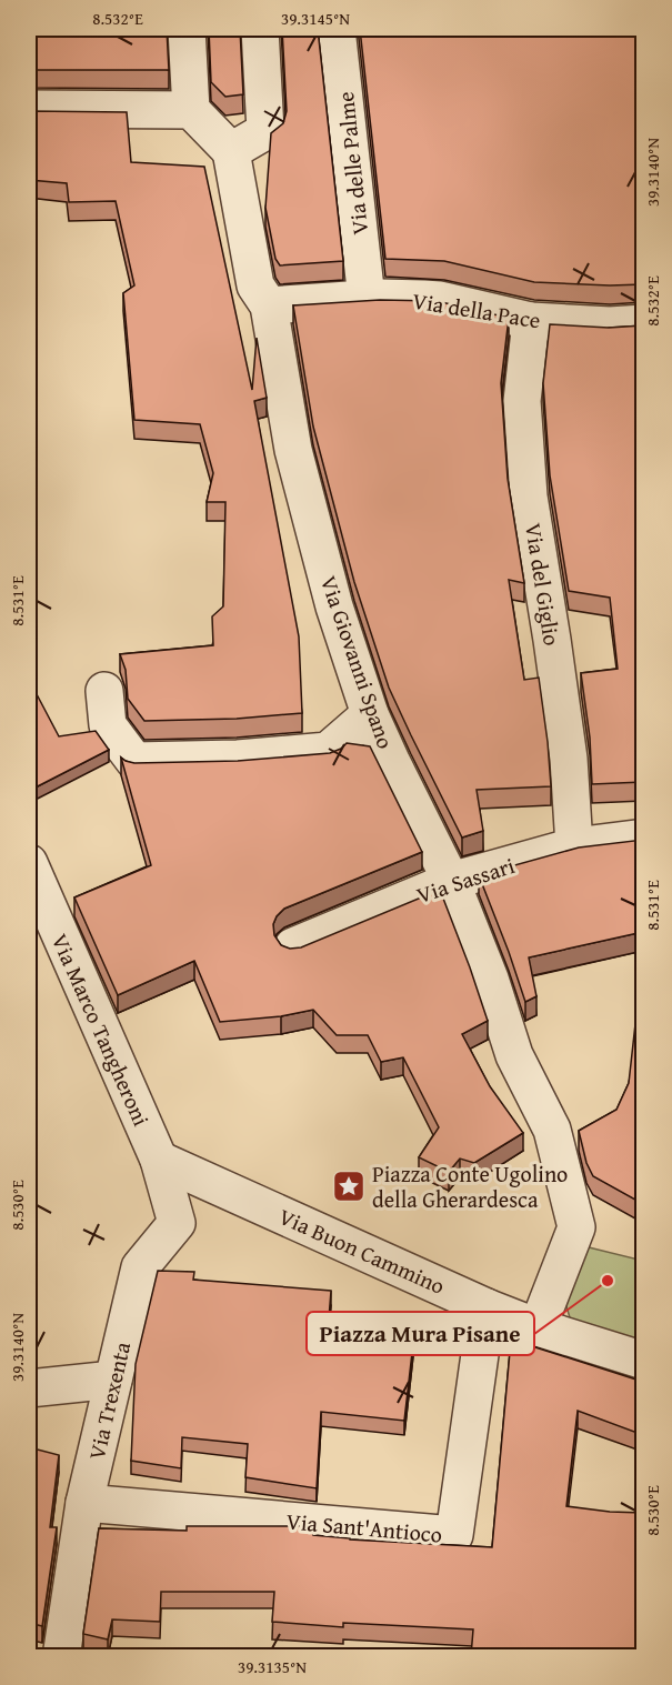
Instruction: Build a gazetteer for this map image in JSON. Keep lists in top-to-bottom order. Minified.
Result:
{"streets":{"street":["Via delle Palme","Via della Pace","Via del Giglio","Via Giovanni Spano","Via Sassari","Via Marco Tangheroni","Via Buon Cammino","Via Trexenta","Via Sant'Antioco"]},"crossings":[["Via delle Palme","Via della Pace"],["Via della Pace","Via del Giglio"],["Via della Pace","Via Giovanni Spano"],["Via del Giglio","Via Sassari"],["Via Giovanni Spano","Via Sassari"],["Via Giovanni Spano","Via Buon Cammino"],["Via Marco Tangheroni","Via Buon Cammino"],["Via Marco Tangheroni","Via Trexenta"],["Via Buon Cammino","Via Trexenta"],["Via Buon Cammino","Via Sant'Antioco"],["Via Trexenta","Via Sant'Antioco"]],"places":{"place":["Piazza Conte Ugolino della Gherardesca"],"other":["Piazza Mura Pisane"]},"coordinates":["8.532°E","39.3145°N","39.3140°N","8.531°E","8.530°E","39.3135°N"]}
